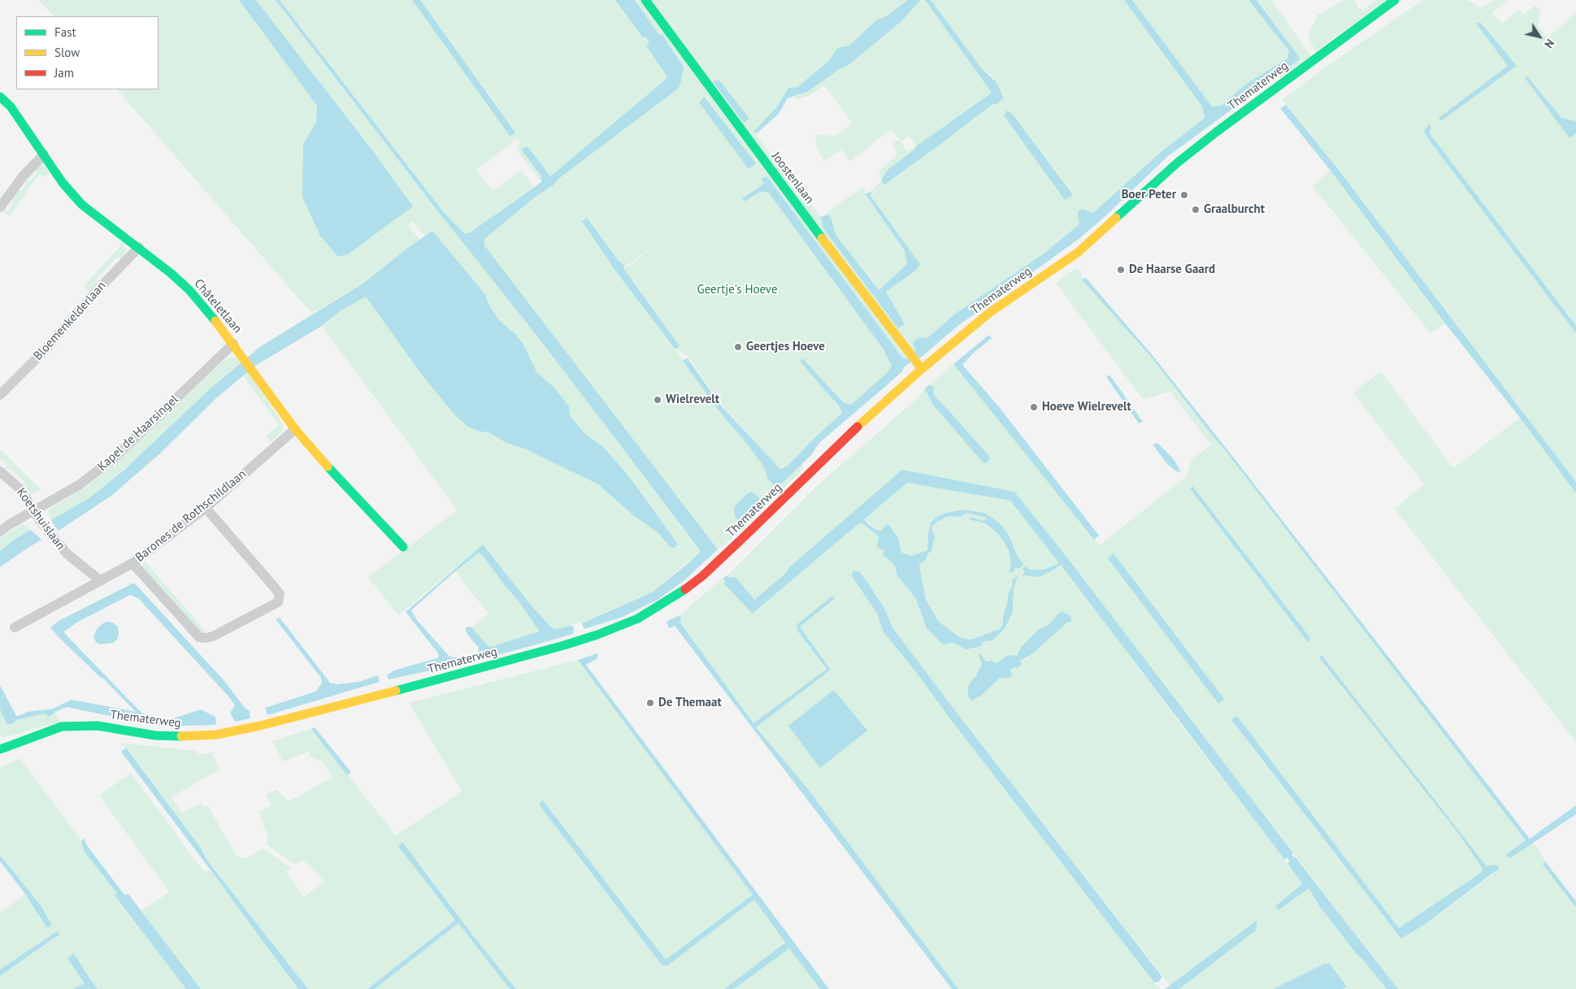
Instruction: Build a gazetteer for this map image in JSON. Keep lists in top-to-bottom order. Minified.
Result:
{"streets":{"street":["Thematerweg","Joostenlaan","Châteletlaan","Bloemenkelderlaan","Kapel de Haarsingel","Barones de Rothschildlaan","Koetshuislaan"]},"crossings":[["Thematerweg","Joostenlaan"],["Châteletlaan","Bloemenkelderlaan"],["Châteletlaan","Kapel de Haarsingel"],["Châteletlaan","Barones de Rothschildlaan"],["Kapel de Haarsingel","Koetshuislaan"],["Barones de Rothschildlaan","Koetshuislaan"]],"parks":["Geertje's Hoeve"],"places":["Boer Peter","Graalburcht","De Haarse Gaard","Geertjes Hoeve","Wielrevelt","Hoeve Wielrevelt","De Themaat"],"legend":["Fast","Slow","Jam"],"north":"bottom right"}
